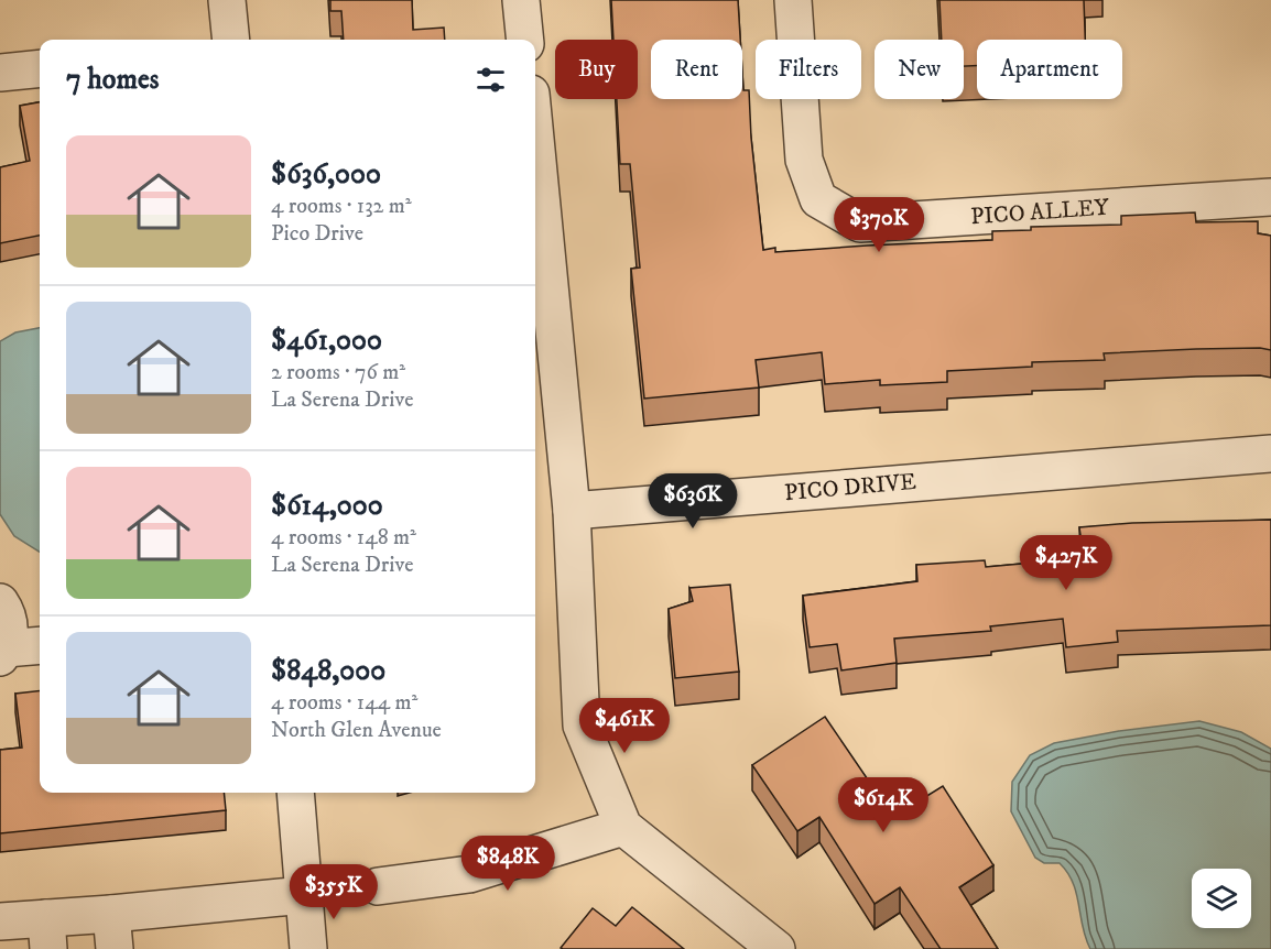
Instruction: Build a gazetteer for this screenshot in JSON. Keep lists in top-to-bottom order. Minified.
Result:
{"streets":{"street":["PICO ALLEY","PICO DRIVE"]},"page":{"chip":["Buy","Rent","Filters","New","Apartment"],"heading":"7 homes","list":[{"name":"$636,000","note":"4 rooms · 132 m² · Pico Drive"},{"name":"$461,000","note":"2 rooms · 76 m² · La Serena Drive"},{"name":"$614,000","note":"4 rooms · 148 m² · La Serena Drive"},{"name":"$848,000","note":"4 rooms · 144 m² · North Glen Avenue"}],"price":["$370K","$636K","$427K","$461K","$614K","$848K","$355K"]}}
